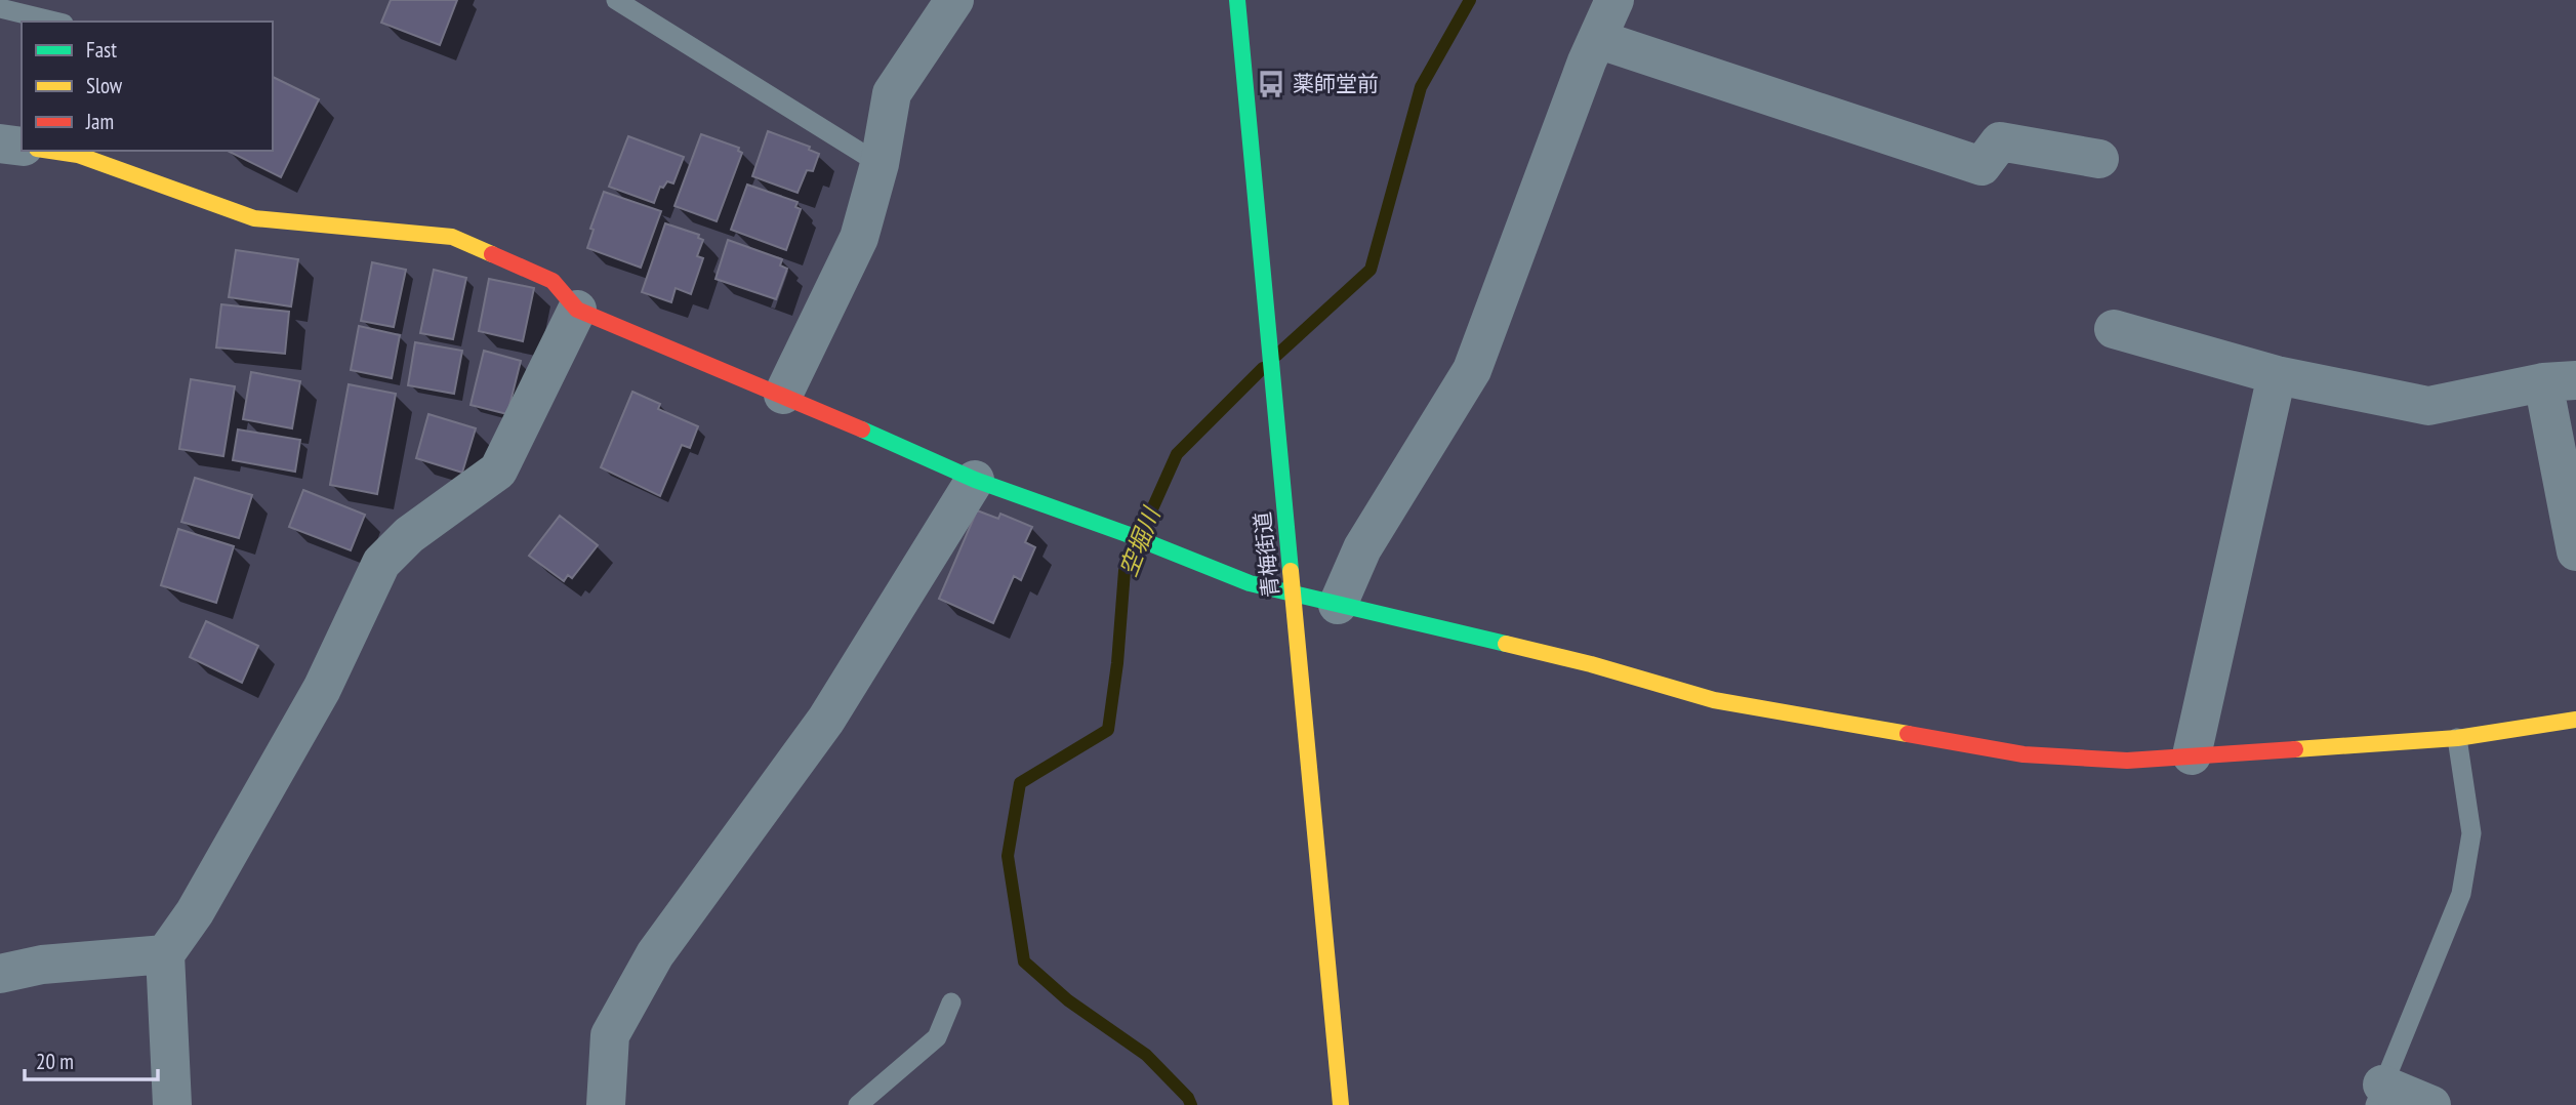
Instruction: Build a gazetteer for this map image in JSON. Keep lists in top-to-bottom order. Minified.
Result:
{"streets":{"street":["青梅街道"]},"water":["空堀川"],"places":{"bus stop":["薬師堂前"]},"legend":["Fast","Slow","Jam"],"scale_bar":"20 m"}
